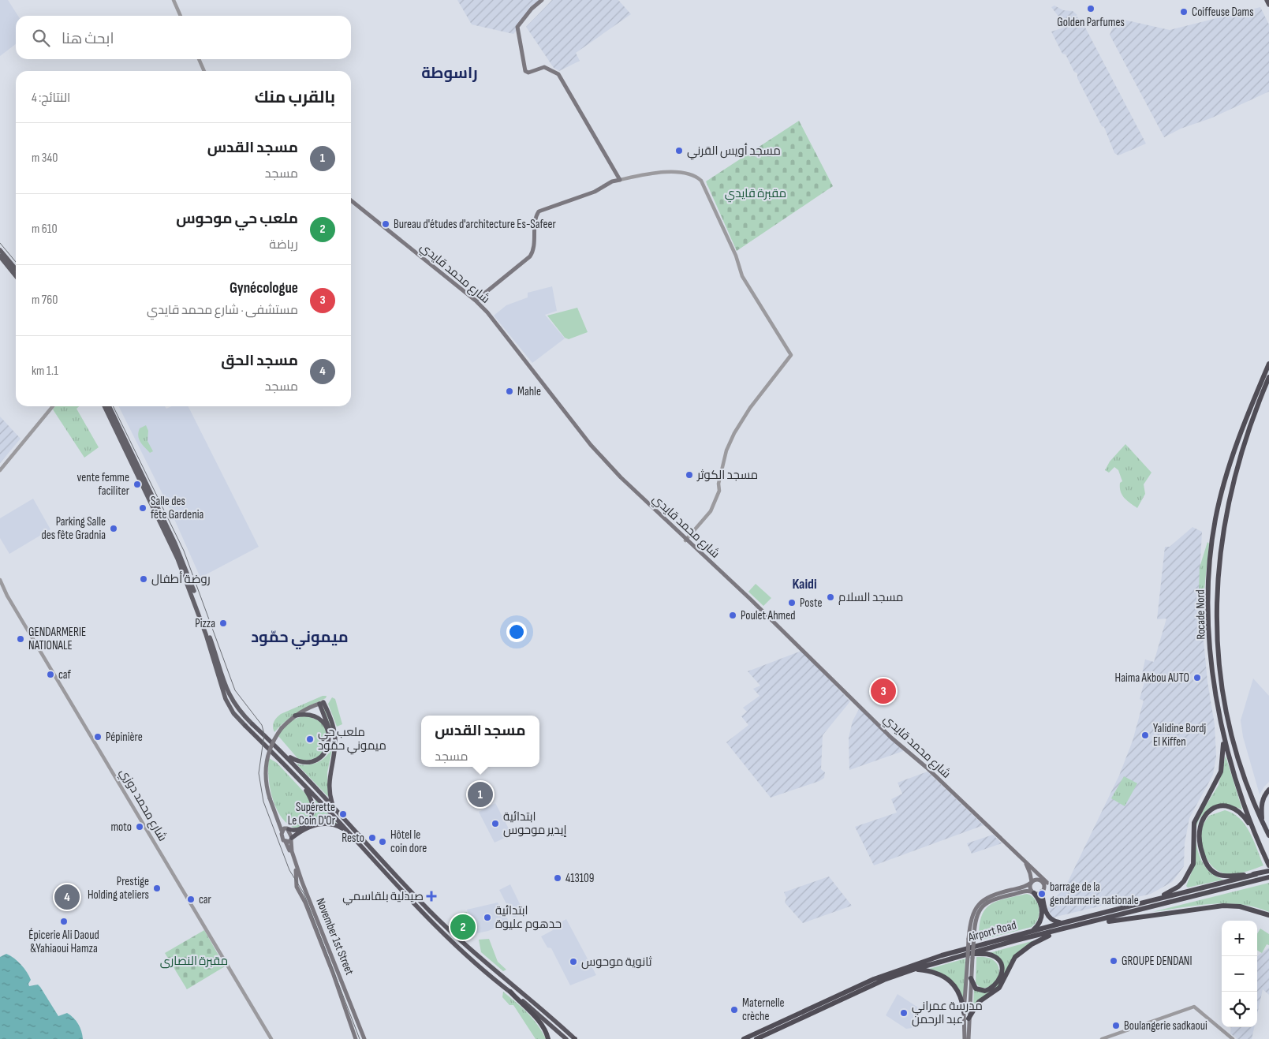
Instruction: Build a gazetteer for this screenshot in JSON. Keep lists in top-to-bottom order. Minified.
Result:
{"streets":{"highway":["Rocade Nord","Airport Road"],"main road":["شارع محمد قايدي","November 1st Street"],"street":["شارع محمد دوزي"]},"districts":["راسوطة","Kaidi","ميموني حمّود"],"parks":["مقبرة قايدي","مقبرة النصارى"],"places":{"other":["Golden Parfumes","Coiffeuse Dams","مسجد أويس القرني","Bureau d'études d'architecture Es-Safeer","Mahle","مسجد الكوثر","vente femme faciliter","Salle des fête Gardenia","Parking Salle des fête Gradnia","روضة أطفال","مسجد السلام","Poste","Poulet Ahmed","Pizza","GENDARMERIE NATIONALE","caf","Haima Akbou AUTO","Yalidine Bordj El Kiffen","Pépinière","ملعب حي ميموني حمّود","Supérette Le Coin D'Or","ابتدائية إيدير موحوس","moto","Resto","Hôtel le coin dore","413109","Prestige Holding ateliers","barrage de la gendarmerie nationale","car","ابتدائية حدهوم عليوة","Épicerie Ali Daoud &Yahiaoui Hamza","GROUPE DENDANI","ثانوية موحوس","Maternelle crèche","مدرسة عمراني عبد الرحمن","Boulangerie sadkaoui"],"health":["صيدلية بلقاسمي"]},"page":{"search":"ابحث هنا","heading":["بالقرب منك","النتائج: 4"],"list":[{"mark":"1","name":"مسجد القدس","note":"مسجد","value":"340 m"},{"mark":"2","name":"ملعب حي موحوس","note":"رياضة","value":"610 m"},{"mark":"3","name":"Gynécologue","note":"مستشفى · شارع محمد قايدي","value":"760 m"},{"mark":"4","name":"مسجد الحق","note":"مسجد","value":"1.1 km"}],"pins":["3","1","4","2"],"popup":["مسجد القدس","مسجد"],"map_buttons":["+","−"]}}
